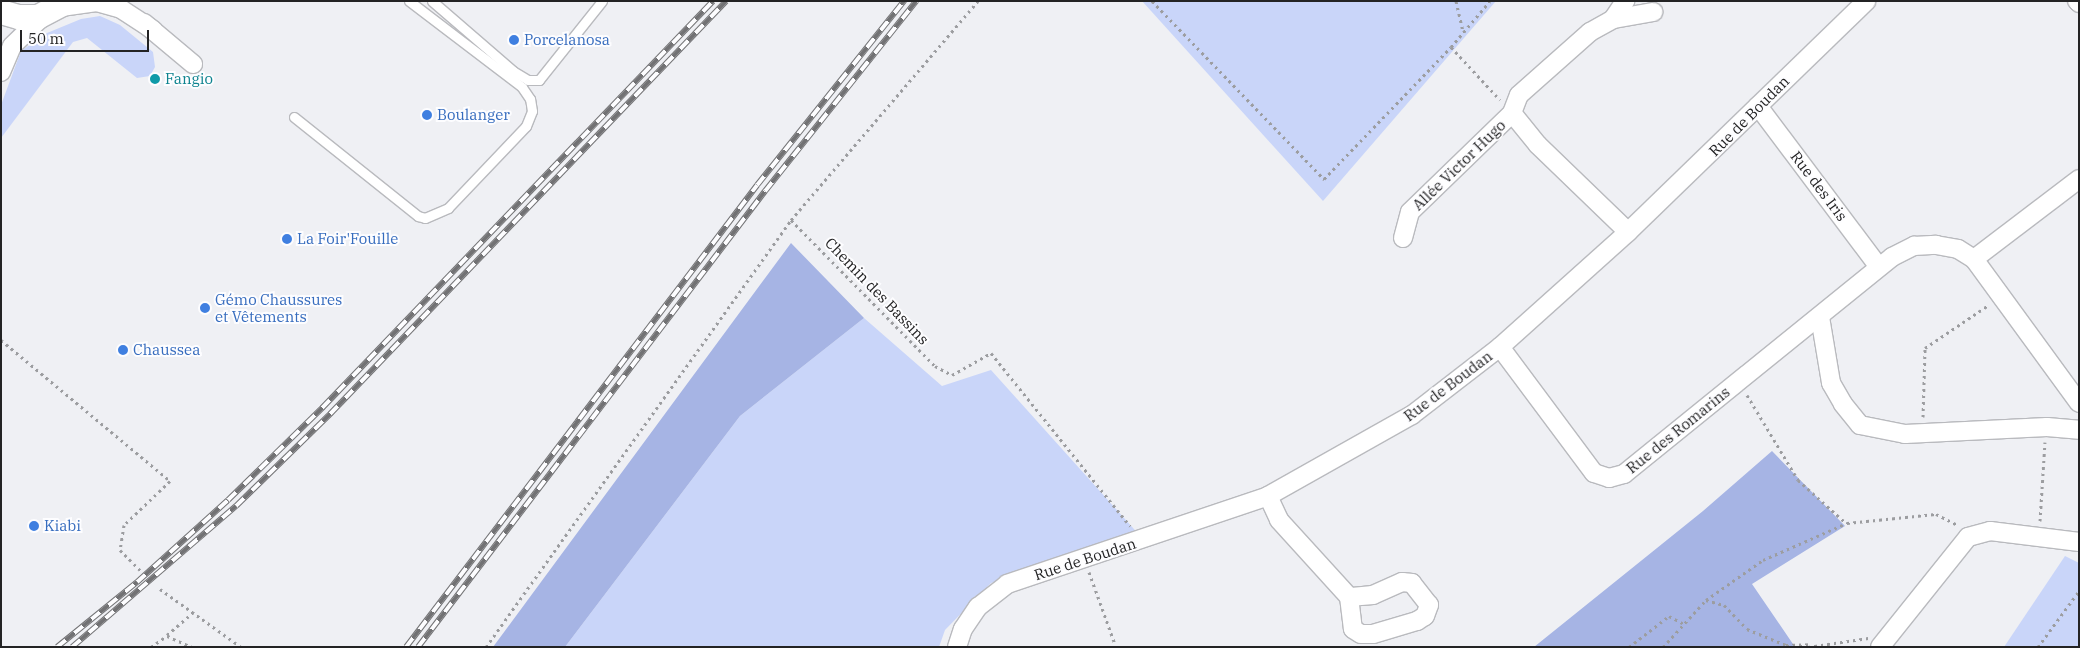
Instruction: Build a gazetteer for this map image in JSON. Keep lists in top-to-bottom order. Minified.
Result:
{"streets":{"street":["Rue de Boudan","Allée Victor Hugo","Rue des Iris","Rue des Romarins"],"path":["Chemin des Bassins"]},"crossings":[["Rue de Boudan","Rue des Iris"],["Rue de Boudan","Chemin des Bassins"],["Rue de Boudan","Rue des Romarins"],["Rue des Iris","Rue des Romarins"]],"places":["Porcelanosa","Fangio","Boulanger","La Foir'Fouille","Gémo Chaussures et Vêtements","Chaussea","Kiabi"],"scale_bar":"50 m"}
